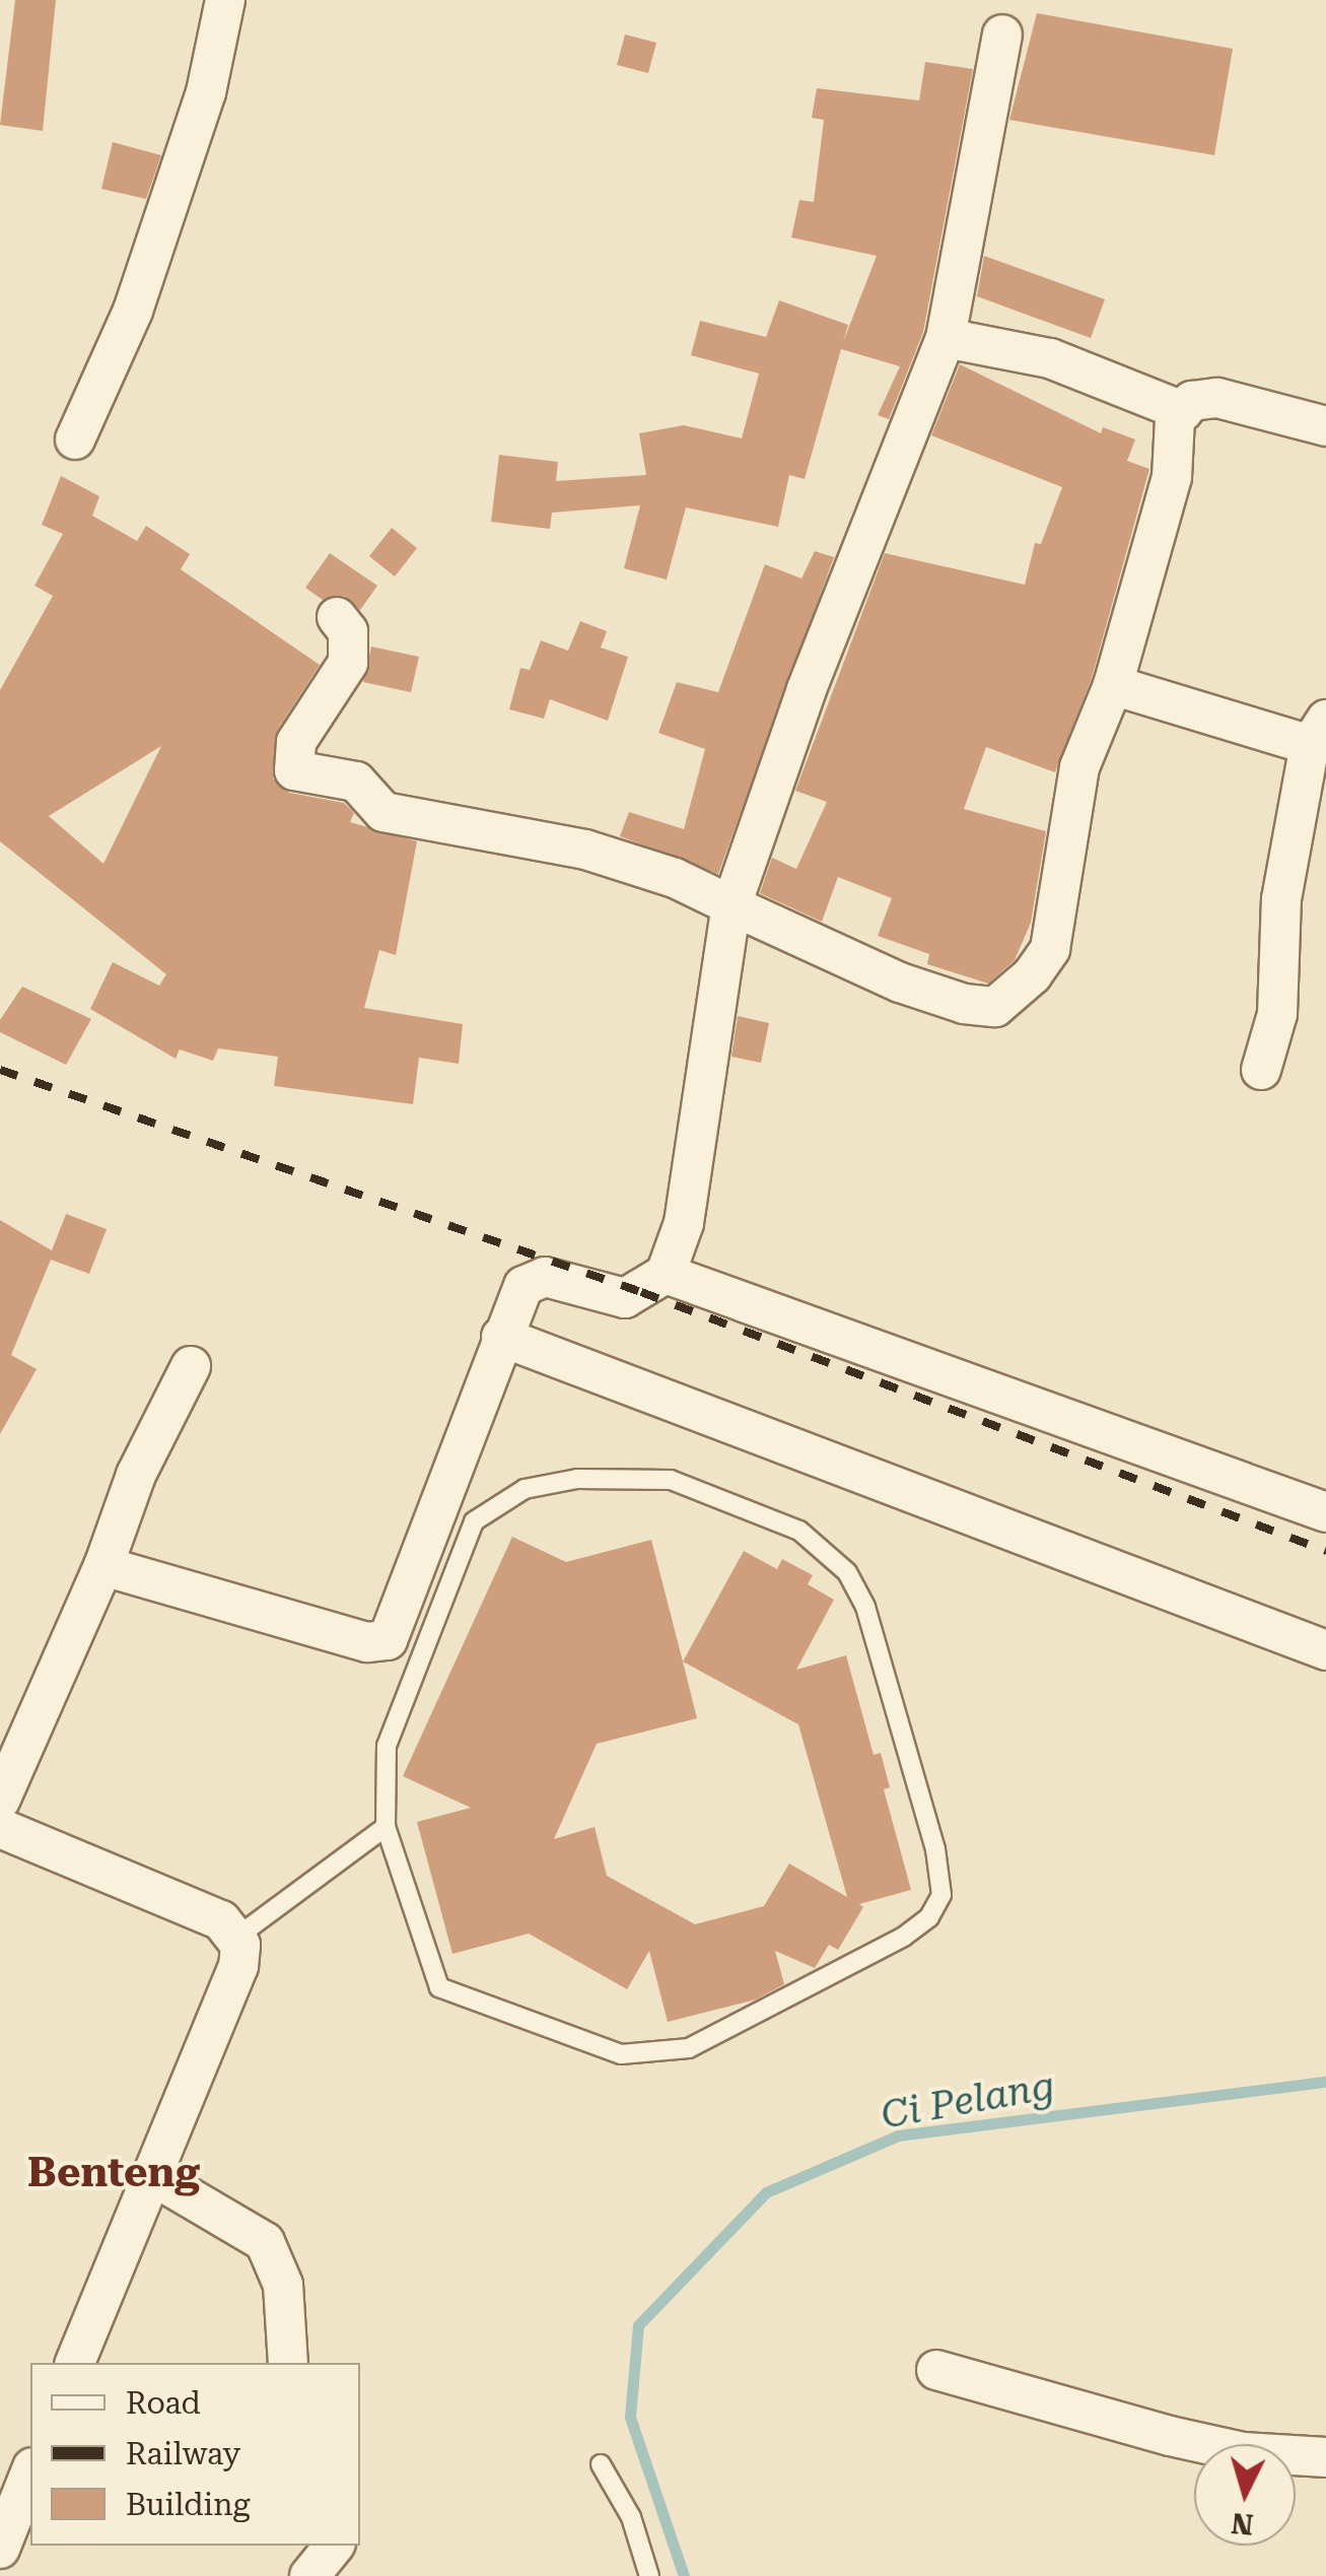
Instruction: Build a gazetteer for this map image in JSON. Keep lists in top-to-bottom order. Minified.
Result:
{"districts":["Benteng"],"water":["Ci Pelang"],"legend":["Road","Railway","Building"],"north":"bottom"}
